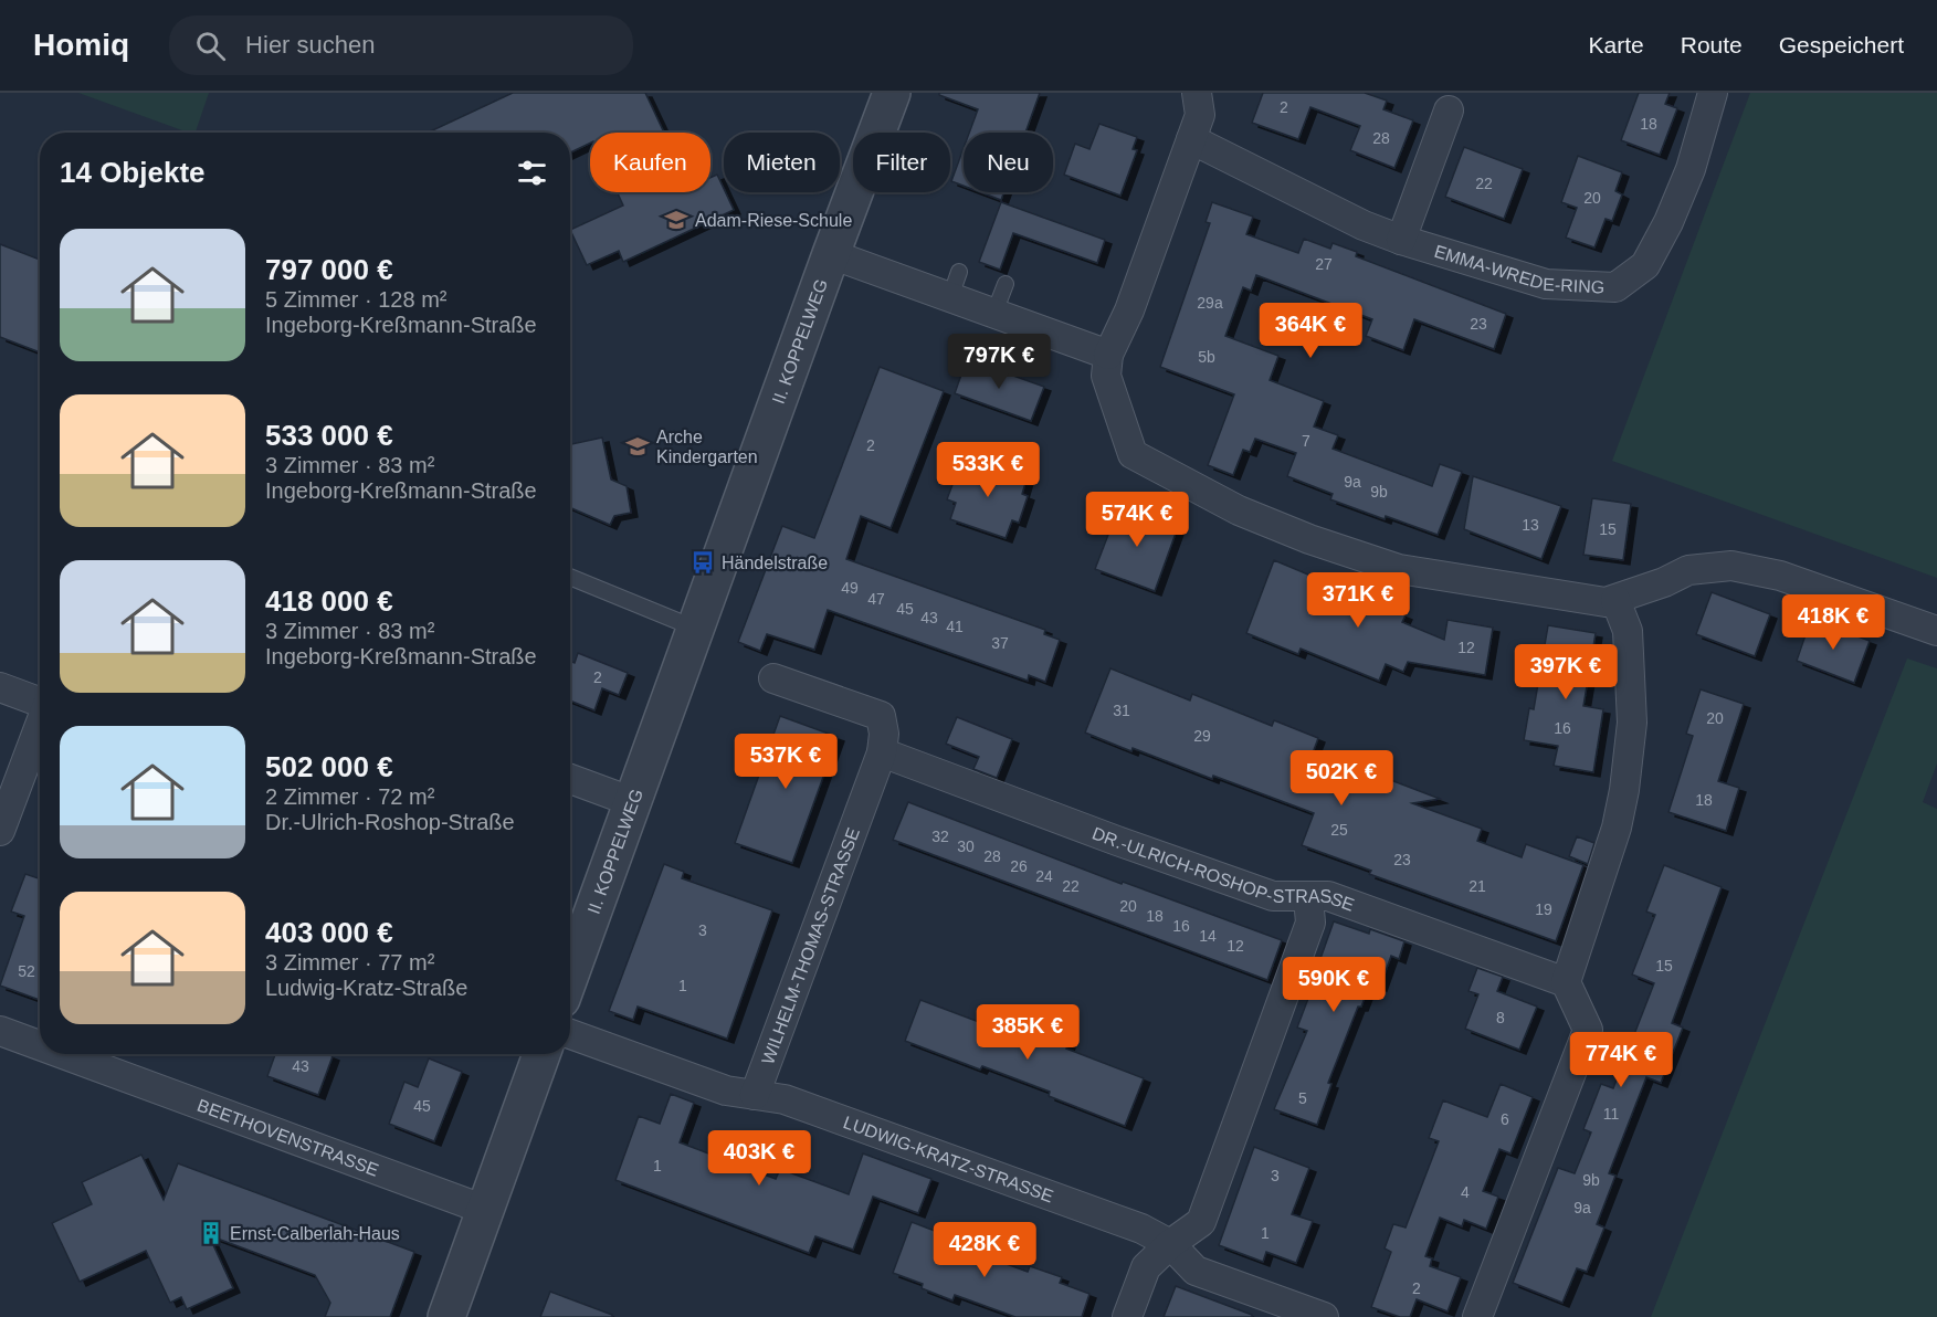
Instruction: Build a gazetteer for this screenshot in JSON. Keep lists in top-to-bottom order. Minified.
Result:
{"streets":{"street":["EMMA-WREDE-RING","II. KOPPELWEG","DR.-ULRICH-ROSHOP-STRASSE","WILHELM-THOMAS-STRASSE","BEETHOVENSTRASSE","LUDWIG-KRATZ-STRASSE"]},"crossings":[["DR.-ULRICH-ROSHOP-STRASSE","WILHELM-THOMAS-STRASSE"],["WILHELM-THOMAS-STRASSE","LUDWIG-KRATZ-STRASSE"]],"places":{"school or university":["Adam-Riese-Schule","Arche Kindergarten"],"bus stop":["Händelstraße"],"building":["Ernst-Calberlah-Haus"]},"house_numbers":["2","18","28","22","20","27","29a","23","5b","7","2","9a","9b","13","15","49","47","45","43","41","37","12","2","31","20","16","29","18","25","32","30","28","23","26","24","22","21","20","19","18","16","3","14","12","15","52","1","8","43","5","45","11","6","1","3","9b","4","9a","1","2"],"page":{"header":"Homiq","search":"Hier suchen","nav":["Karte","Route","Gespeichert"],"chip":["Kaufen","Mieten","Filter","Neu"],"heading":"14 Objekte","list":[{"name":"797 000 €","note":"5 Zimmer · 128 m² · Ingeborg-Kreßmann-Straße"},{"name":"533 000 €","note":"3 Zimmer · 83 m² · Ingeborg-Kreßmann-Straße"},{"name":"418 000 €","note":"3 Zimmer · 83 m² · Ingeborg-Kreßmann-Straße"},{"name":"502 000 €","note":"2 Zimmer · 72 m² · Dr.-Ulrich-Roshop-Straße"},{"name":"403 000 €","note":"3 Zimmer · 77 m² · Ludwig-Kratz-Straße"}],"price":["364K €","797K €","533K €","574K €","371K €","418K €","397K €","537K €","502K €","590K €","385K €","774K €","403K €","428K €"]}}
